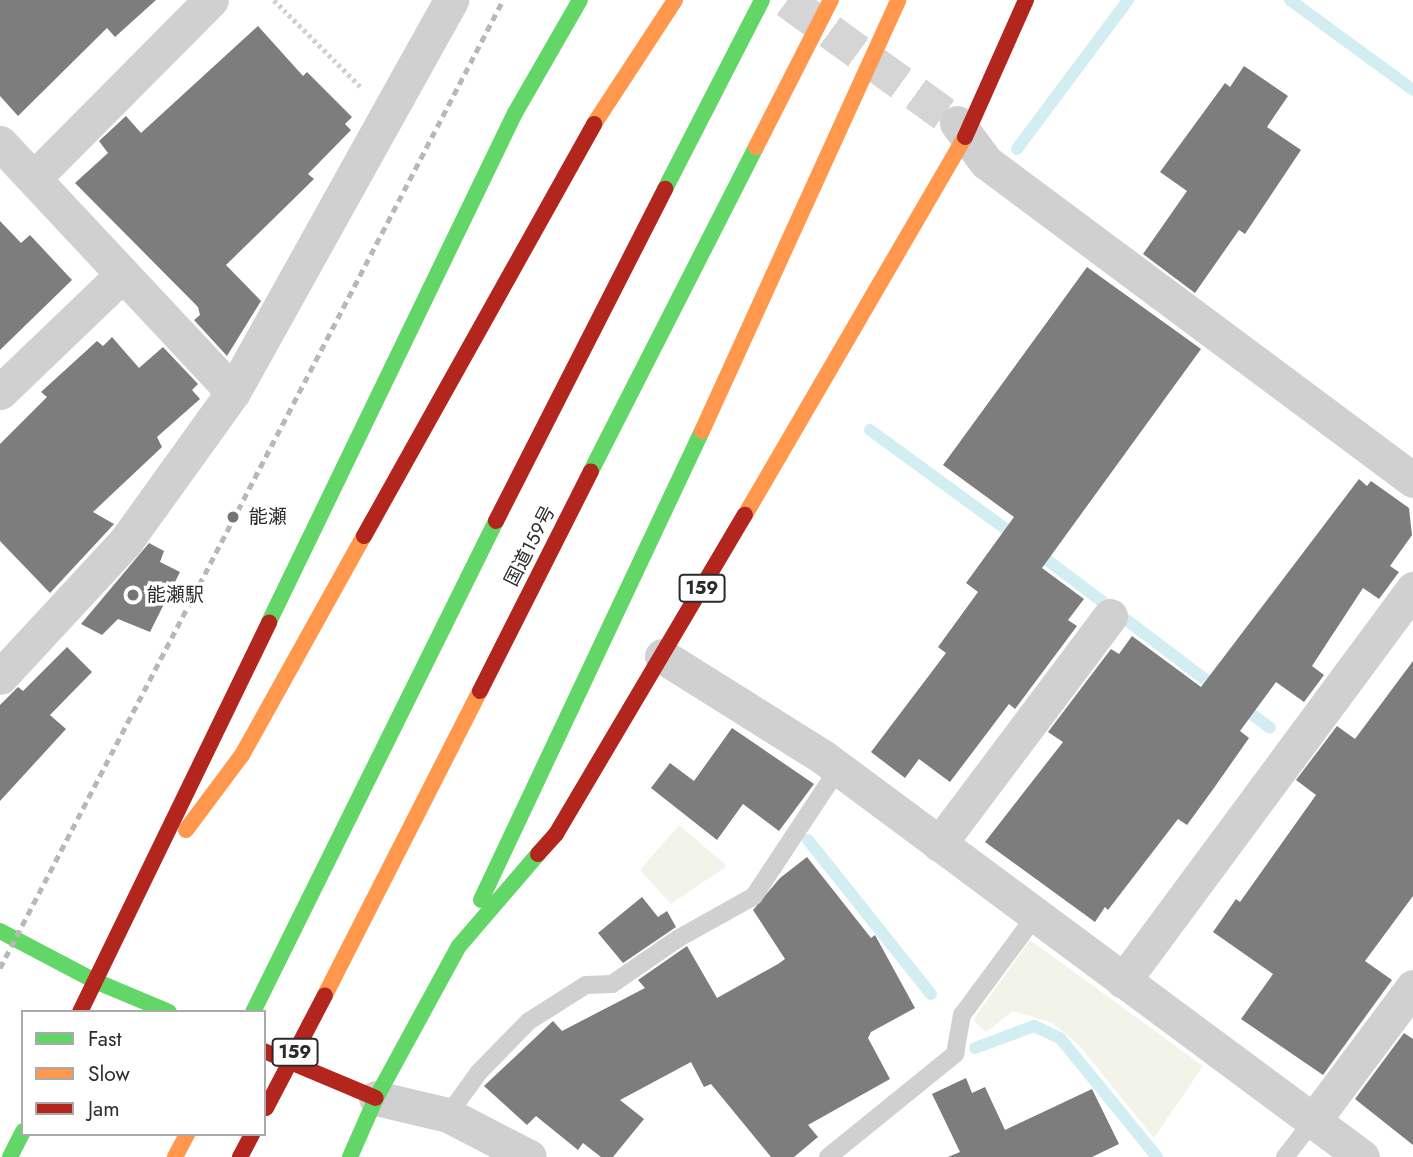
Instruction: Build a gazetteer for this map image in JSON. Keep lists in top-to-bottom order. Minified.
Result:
{"streets":{"main road":["国道159号","159"]},"places":["能瀬","能瀬駅"],"legend":["Fast","Slow","Jam"]}
